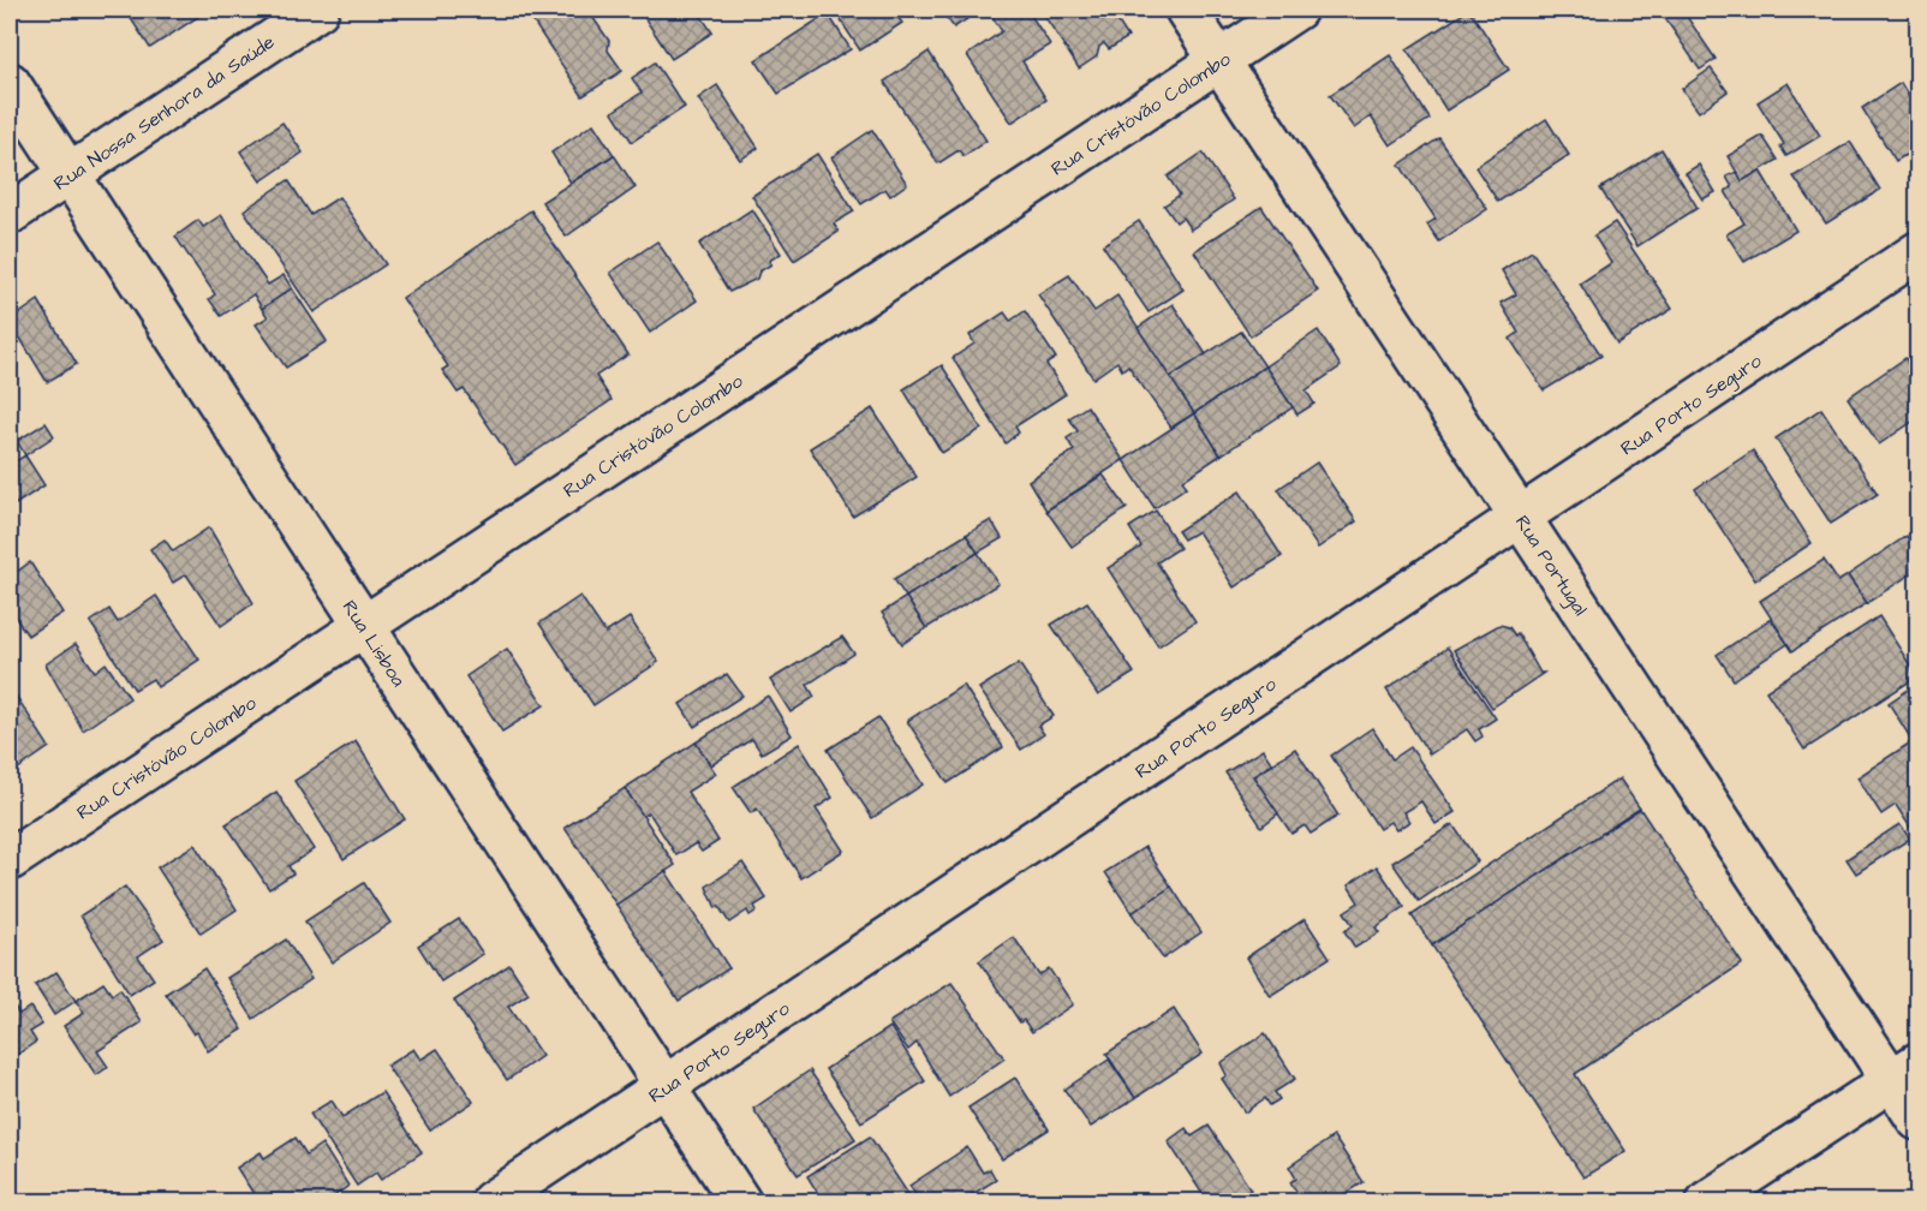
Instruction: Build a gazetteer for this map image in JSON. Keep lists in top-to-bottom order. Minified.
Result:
{"streets":{"street":["Rua Nossa Senhora da Saúde","Rua Cristóvão Colombo","Rua Porto Seguro","Rua Portugal","Rua Lisboa"]},"crossings":[["Rua Nossa Senhora da Saúde","Rua Lisboa"],["Rua Cristóvão Colombo","Rua Portugal"],["Rua Cristóvão Colombo","Rua Lisboa"],["Rua Porto Seguro","Rua Portugal"],["Rua Porto Seguro","Rua Lisboa"]]}
